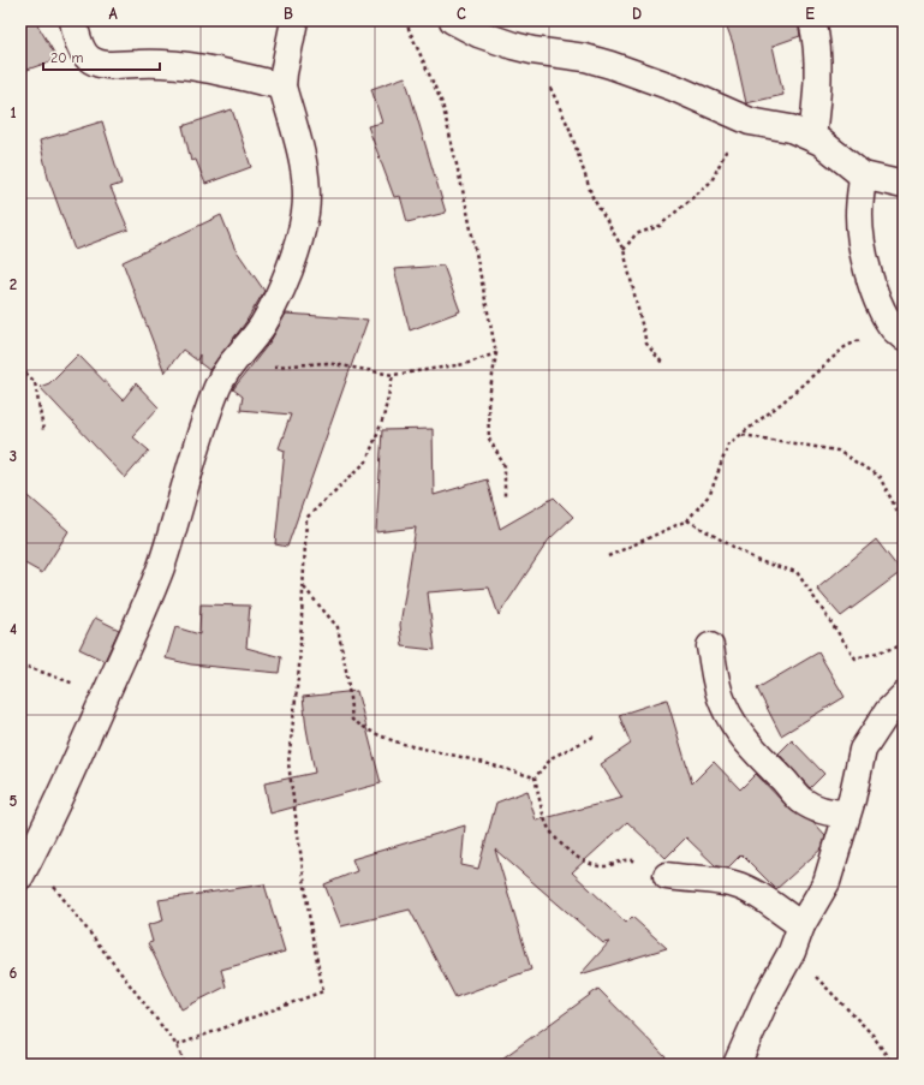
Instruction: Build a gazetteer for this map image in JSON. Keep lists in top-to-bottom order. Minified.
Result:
{"scale_bar":"20 m","grid":{"columns":["A","B","C","D","E"],"rows":["1","2","3","4","5","6"]}}
